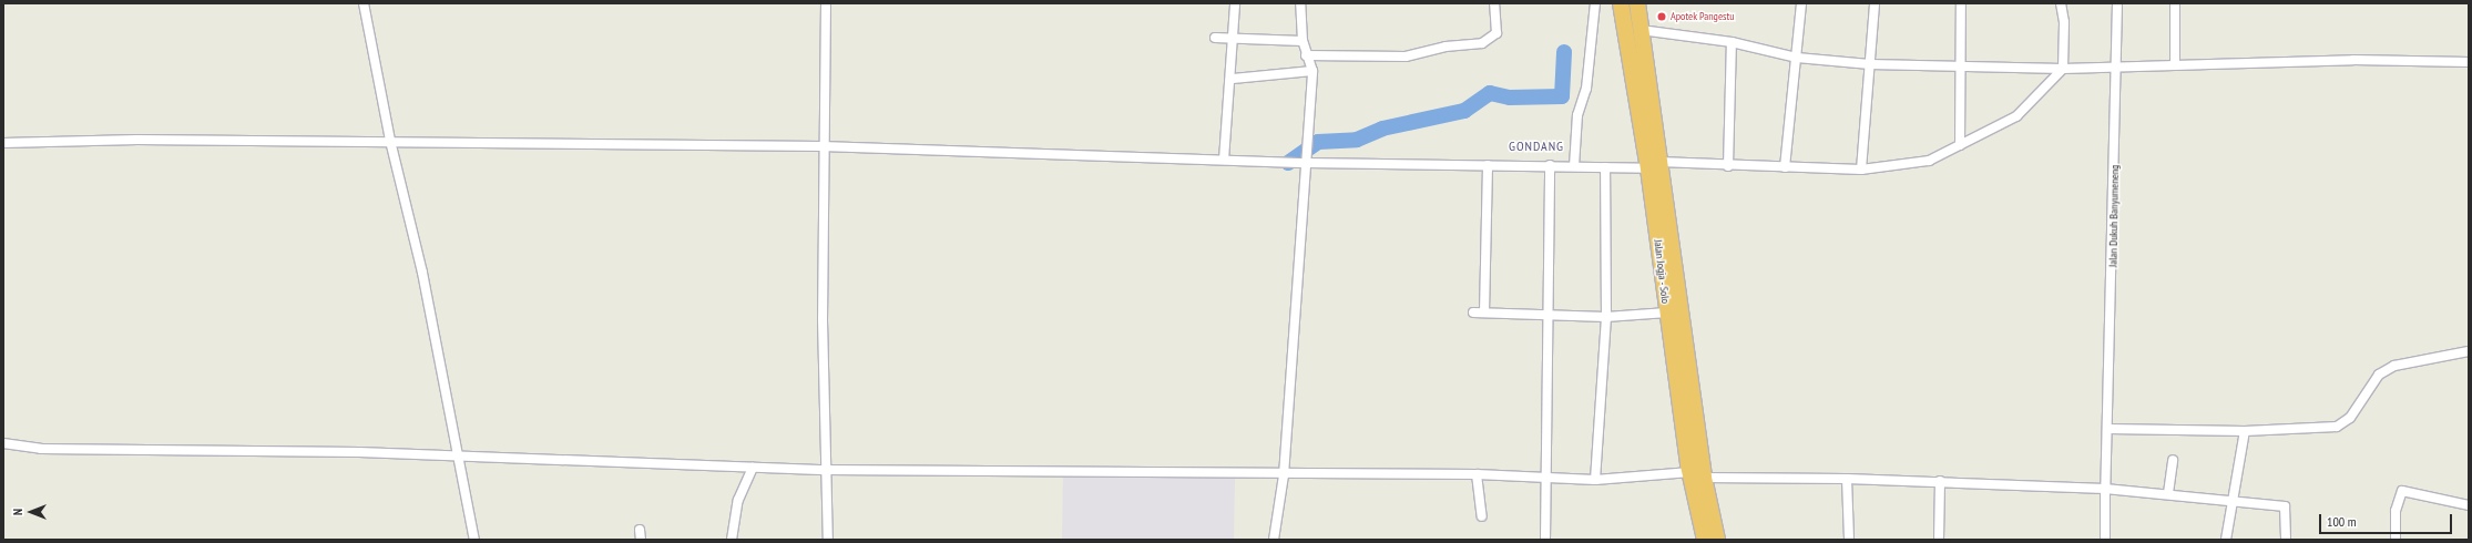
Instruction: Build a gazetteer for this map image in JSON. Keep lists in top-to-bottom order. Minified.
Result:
{"streets":{"highway":["Jalan Jogja - Solo"],"street":["Jalan Dukuh Banyumeneng"]},"districts":["GONDANG"],"places":["Apotek Pangestu"],"scale_bar":"100 m","north":"left"}
